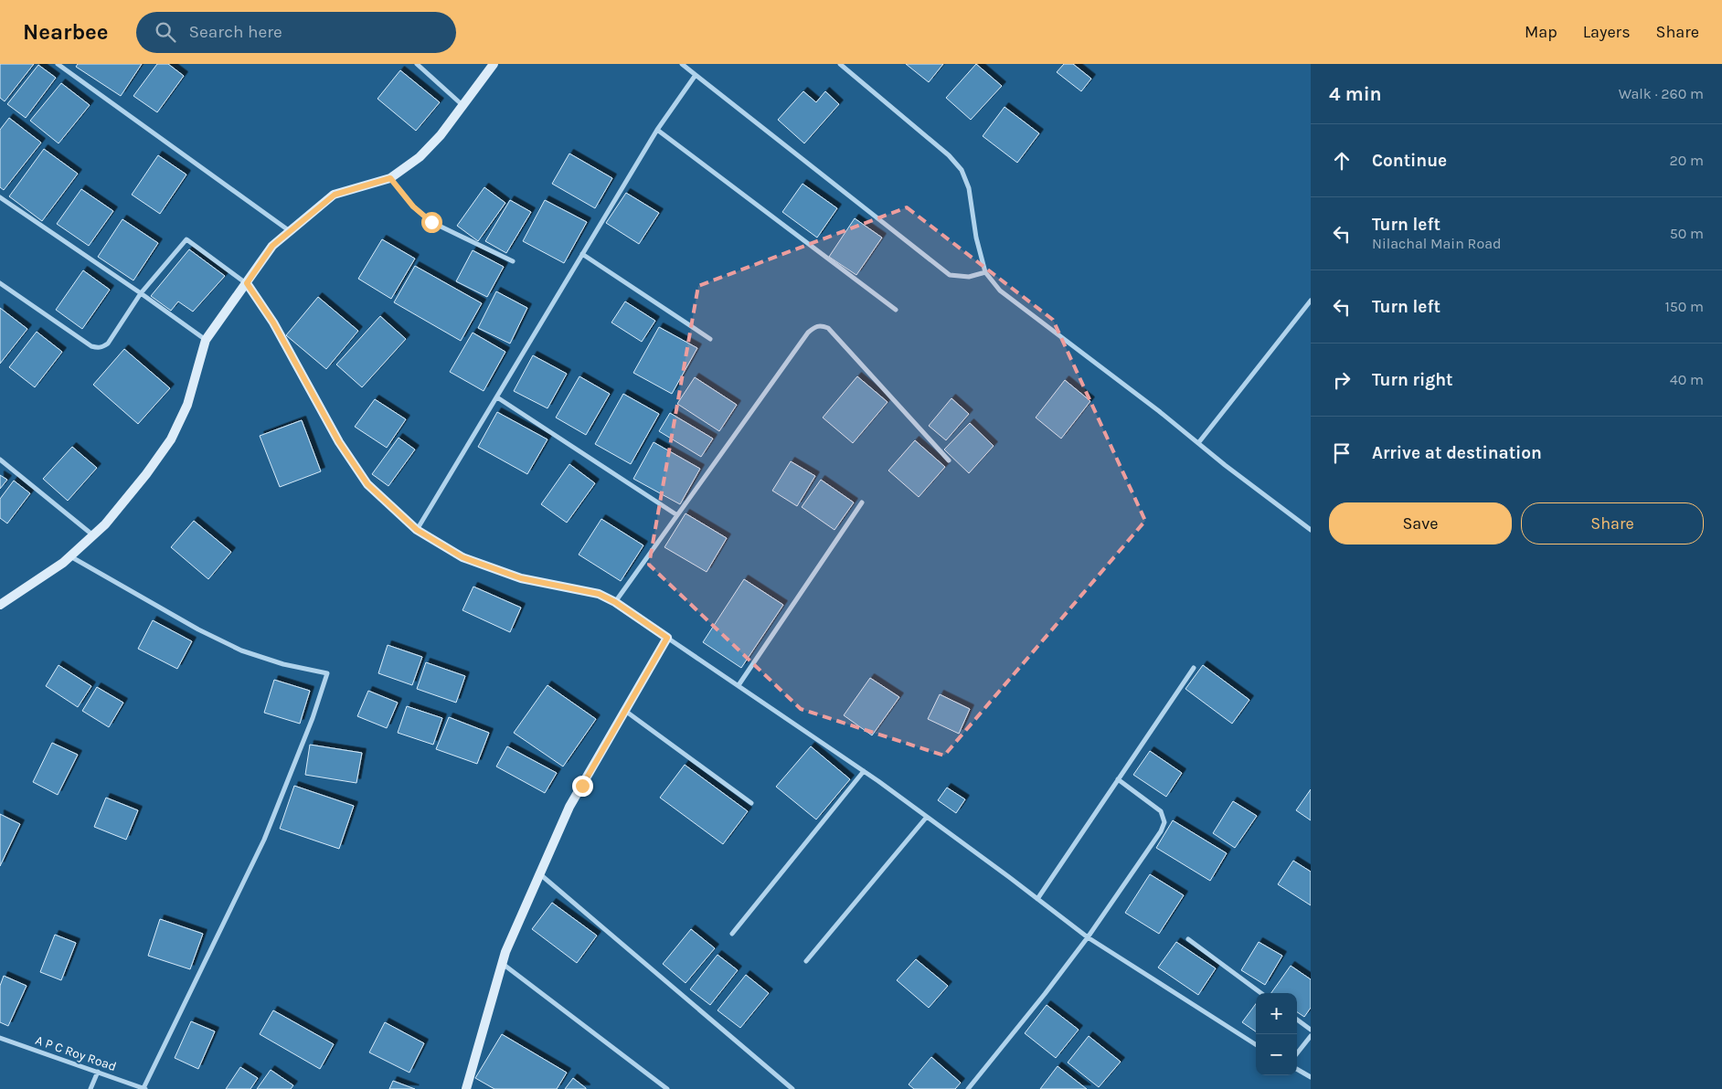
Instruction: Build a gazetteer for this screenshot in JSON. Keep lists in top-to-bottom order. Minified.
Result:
{"streets":{"street":["A P C Roy Road"]},"page":{"header":"Nearbee","search":"Search here","nav":["Map","Layers","Share"],"heading":["4 min","Walk · 260 m"],"list":[["Continue","20 m"],["Turn left","Nilachal Main Road","50 m"],["Turn left","150 m"],["Turn right","40 m"],"Arrive at destination"],"buttons":["Save","Share"],"map_buttons":["+","−"]}}
